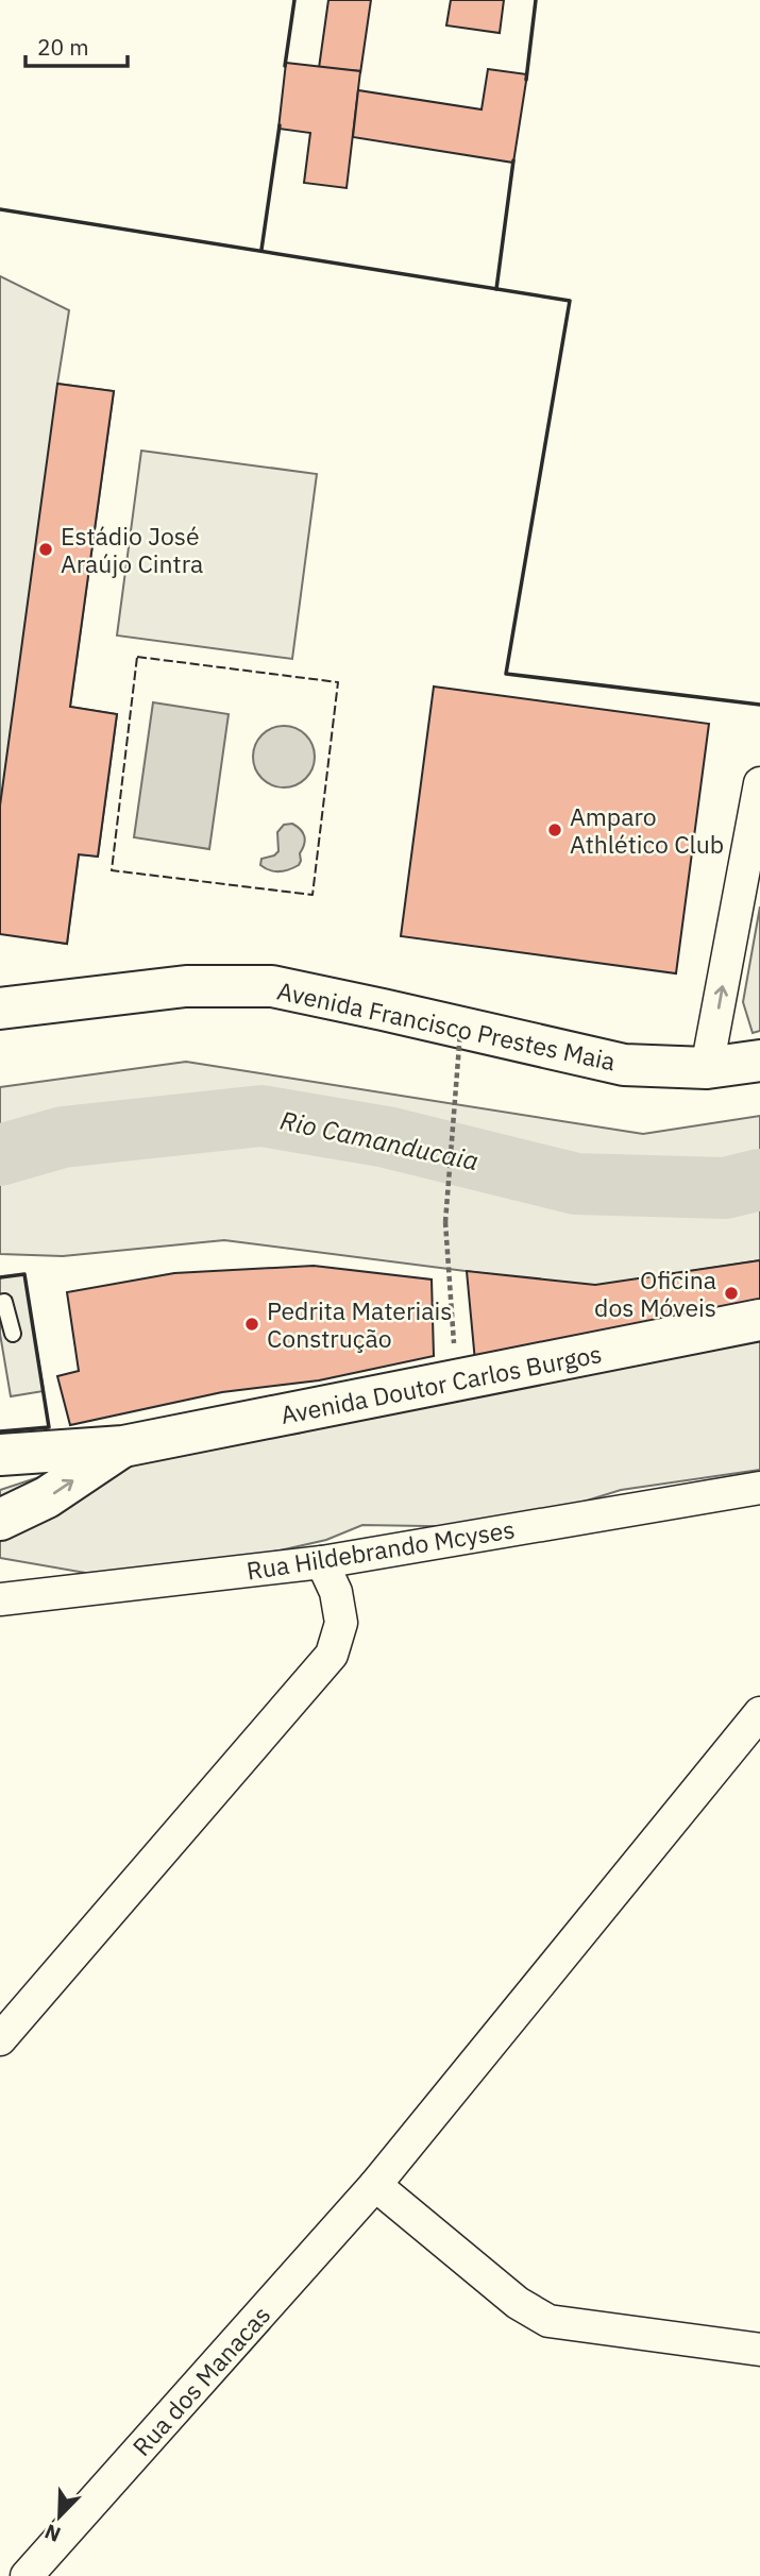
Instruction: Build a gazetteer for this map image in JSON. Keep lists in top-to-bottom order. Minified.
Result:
{"streets":{"main road":["Avenida Francisco Prestes Maia","Avenida Doutor Carlos Burgos"],"street":["Rua Hildebrando Mcyses","Rua dos Manacas"]},"water":["Rio Camanducaia"],"places":["Estádio José Araújo Cintra","Amparo Athlético Club","Oficina dos Móveis","Pedrita Materiais Construção"],"scale_bar":"20 m","north":"bottom left"}
